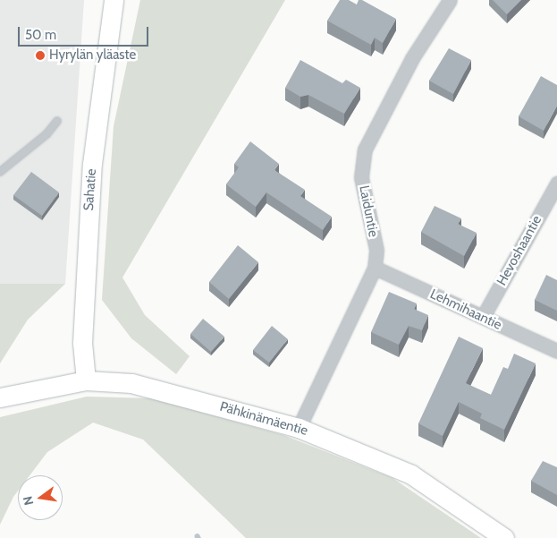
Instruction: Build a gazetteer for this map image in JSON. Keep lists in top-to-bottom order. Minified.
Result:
{"streets":{"street":["Sahatie","Laiduntie","Hevoshaantie","Lehmihaantie","Pähkinämäentie"]},"crossings":[["Sahatie","Pähkinämäentie"],["Laiduntie","Lehmihaantie"],["Laiduntie","Pähkinämäentie"],["Hevoshaantie","Lehmihaantie"]],"places":["Hyrylän yläaste"],"scale_bar":"50 m","north":"left"}
